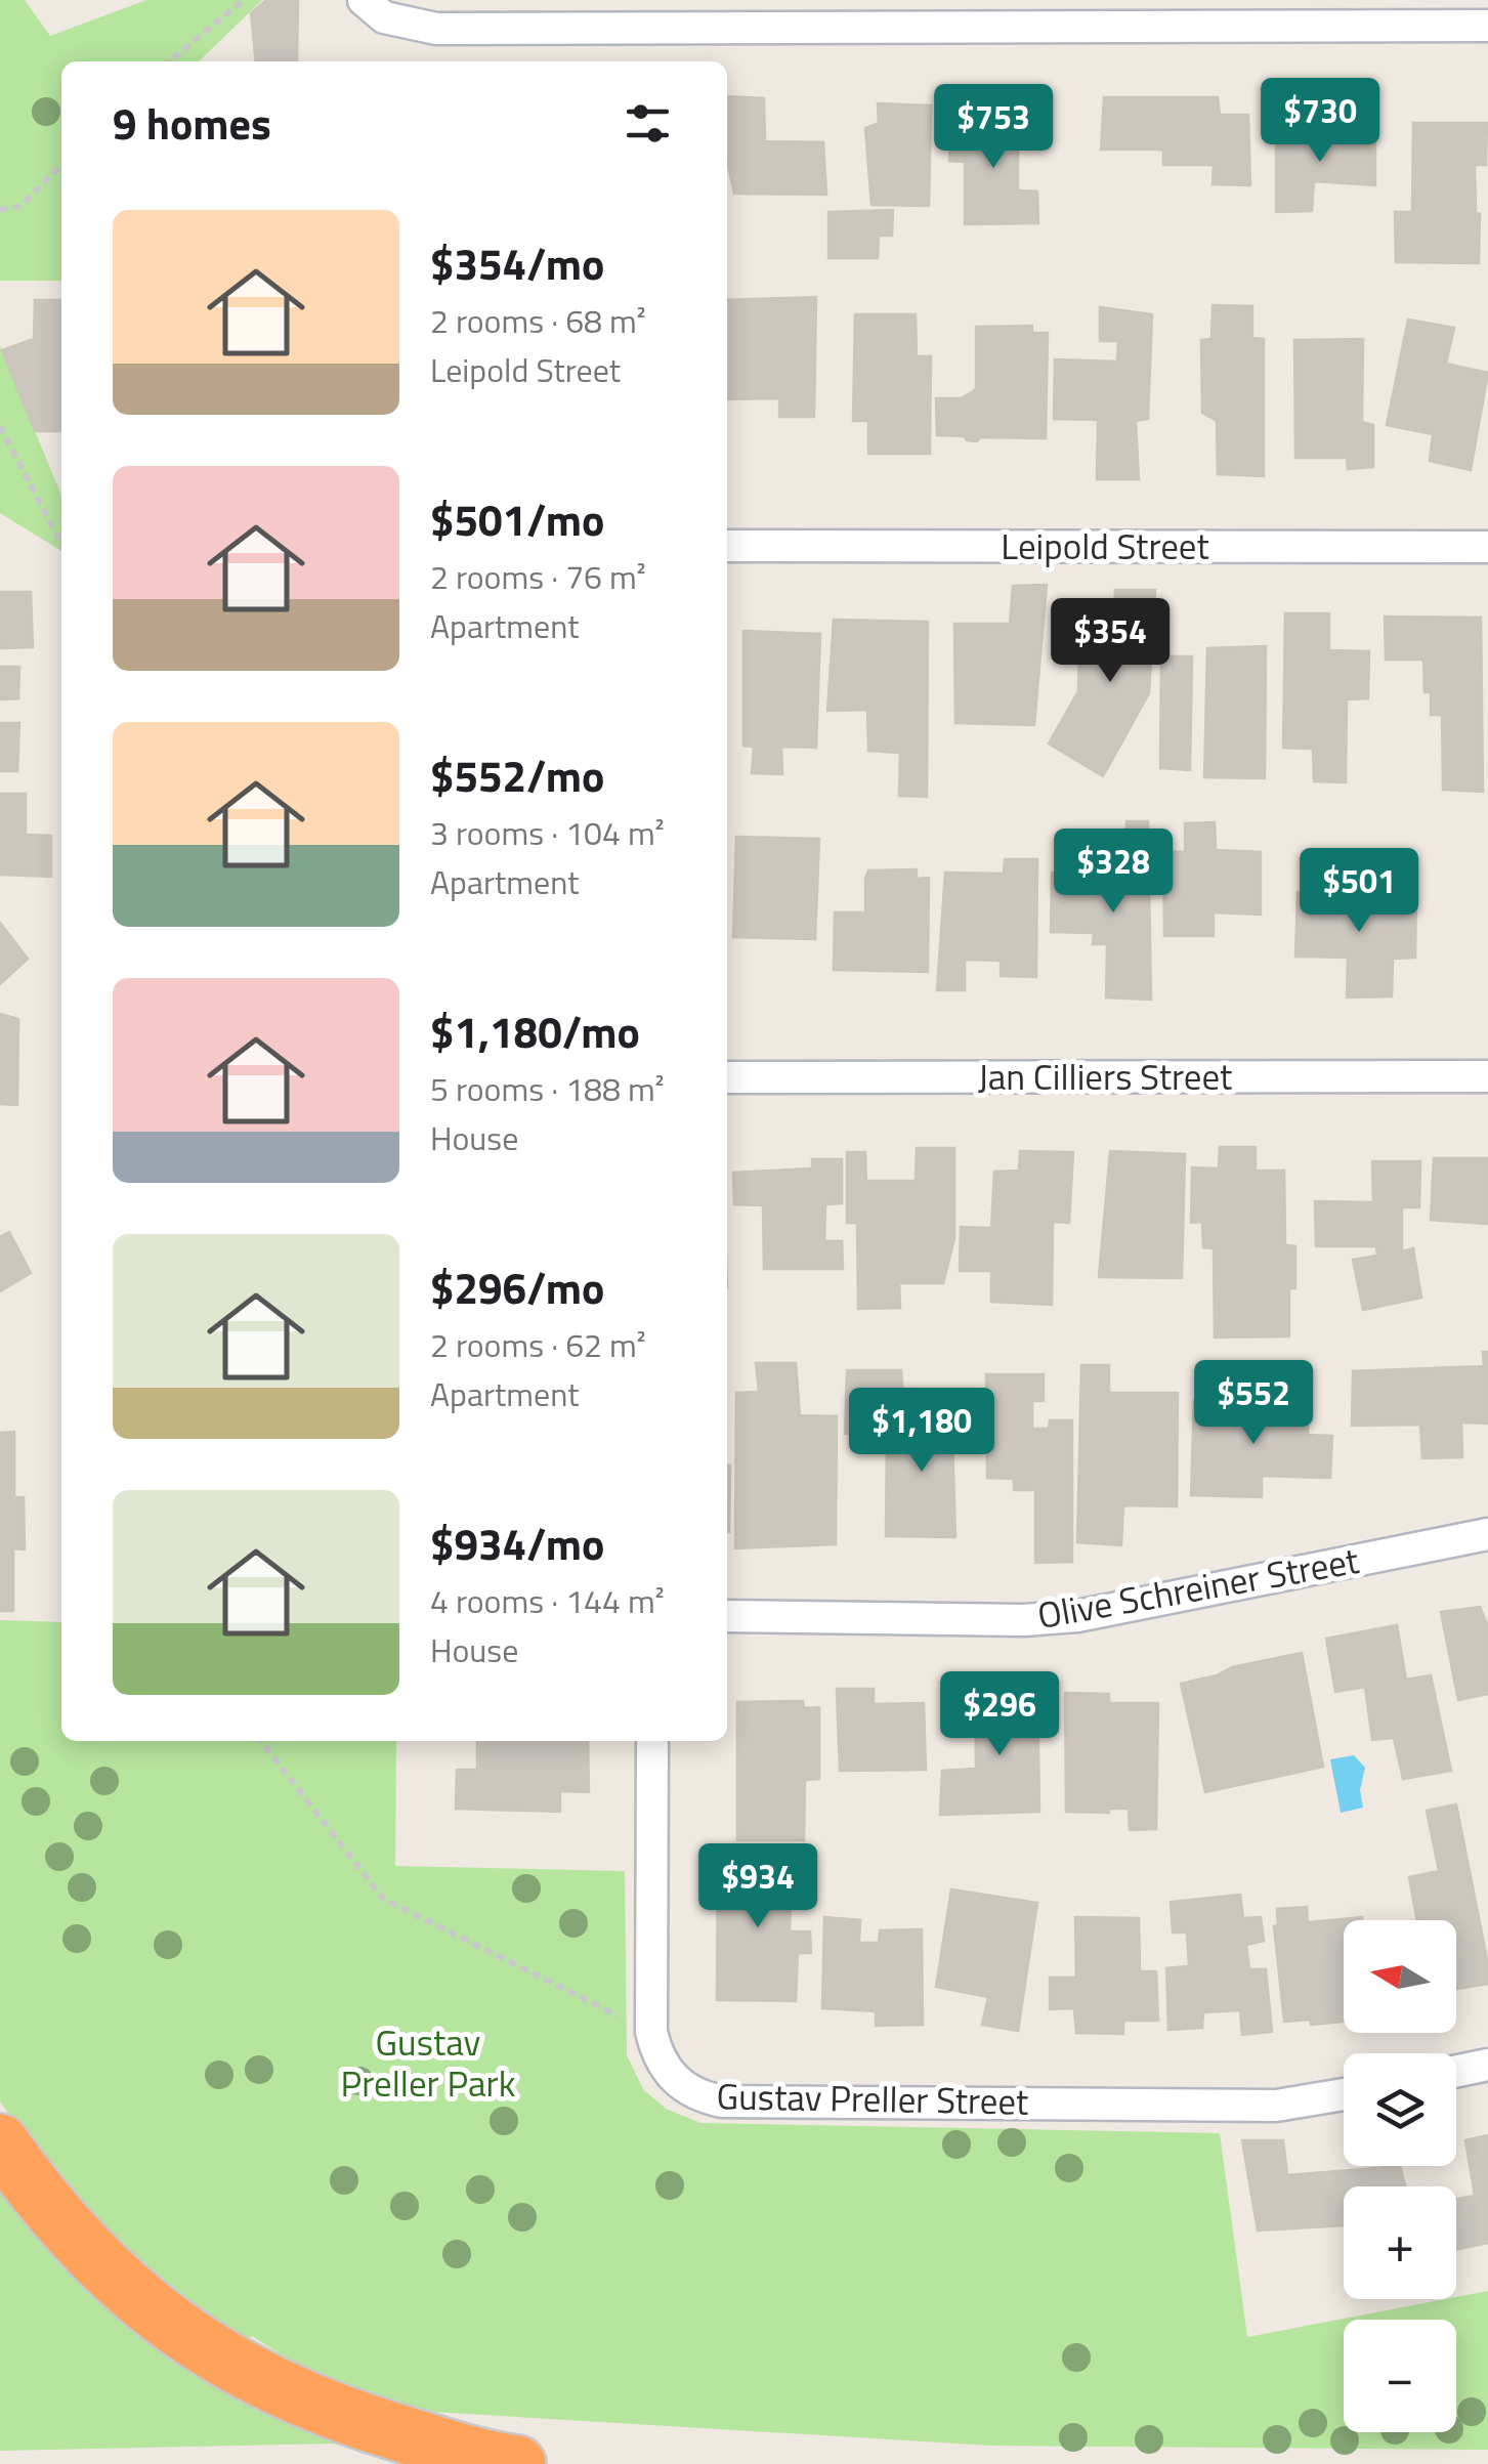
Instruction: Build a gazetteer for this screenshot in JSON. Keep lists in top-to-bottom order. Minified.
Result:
{"streets":{"street":["Leipold Street","Jan Cilliers Street","Olive Schreiner Street","Gustav Preller Street"]},"parks":["Gustav Preller Park"],"north":"left","page":{"heading":"9 homes","price":["$730","$753","$354","$328","$501","$552","$1,180","$296","$934"],"list":[{"name":"$354/mo","note":"2 rooms · 68 m² · Leipold Street"},{"name":"$501/mo","note":"2 rooms · 76 m² · Apartment"},{"name":"$552/mo","note":"3 rooms · 104 m² · Apartment"},{"name":"$1,180/mo","note":"5 rooms · 188 m² · House"},{"name":"$296/mo","note":"2 rooms · 62 m² · Apartment"},{"name":"$934/mo","note":"4 rooms · 144 m² · House"}],"map_buttons":["+","−"]}}
